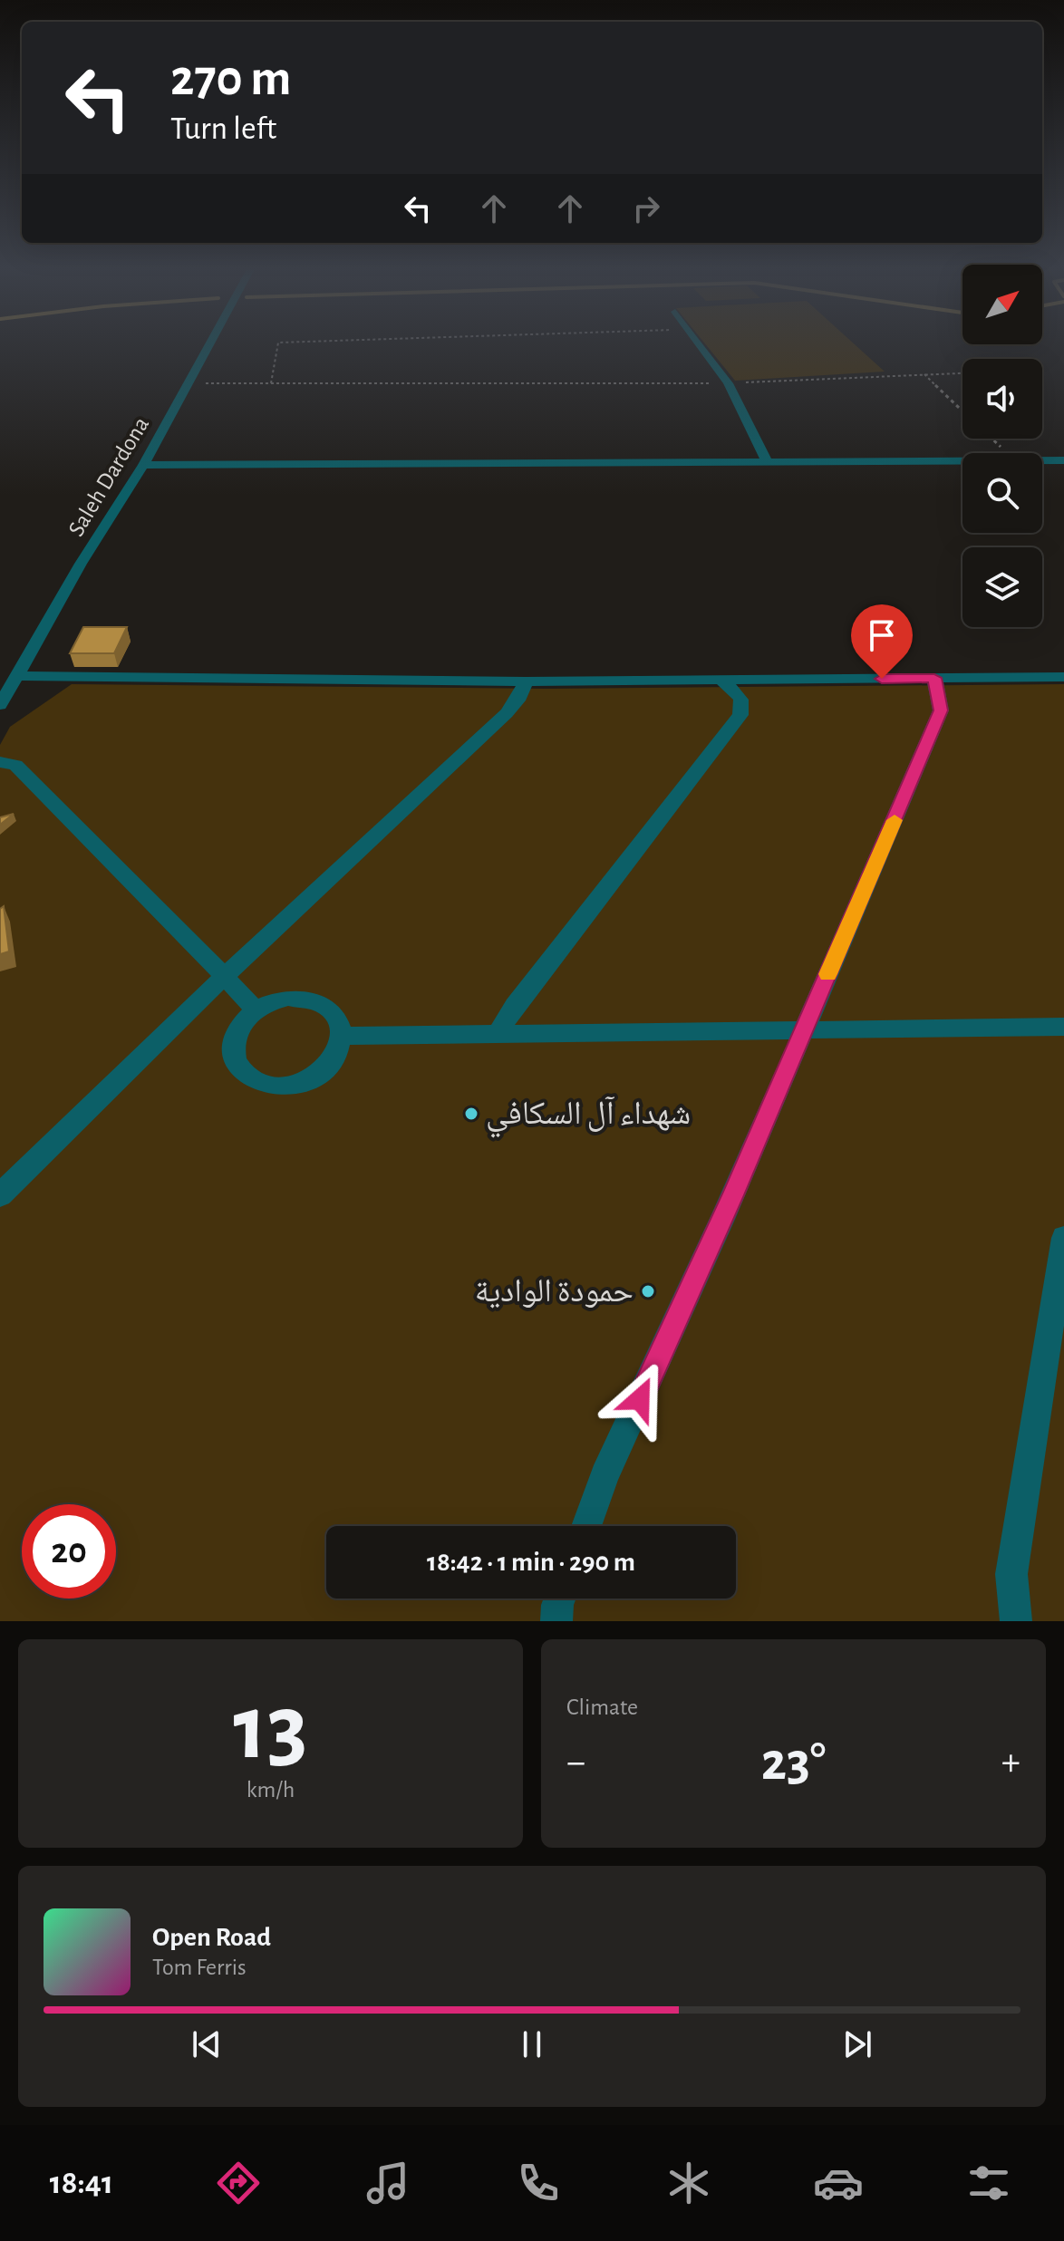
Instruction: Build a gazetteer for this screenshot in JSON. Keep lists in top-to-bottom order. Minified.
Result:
{"streets":{"street":["Saleh Dardona"]},"places":["شهداء آل السكافي","حمودة الوادية"],"north":"top right","page":{"turn":["270 m","Turn left"],"limit":"20","trip":"18:42 · 1 min · 290 m","tile":[["13","km/h"],"Climate"],"heat":["−","23°","+"],"song":["Open Road","Tom Ferris"],"tabs":"18:41"}}
